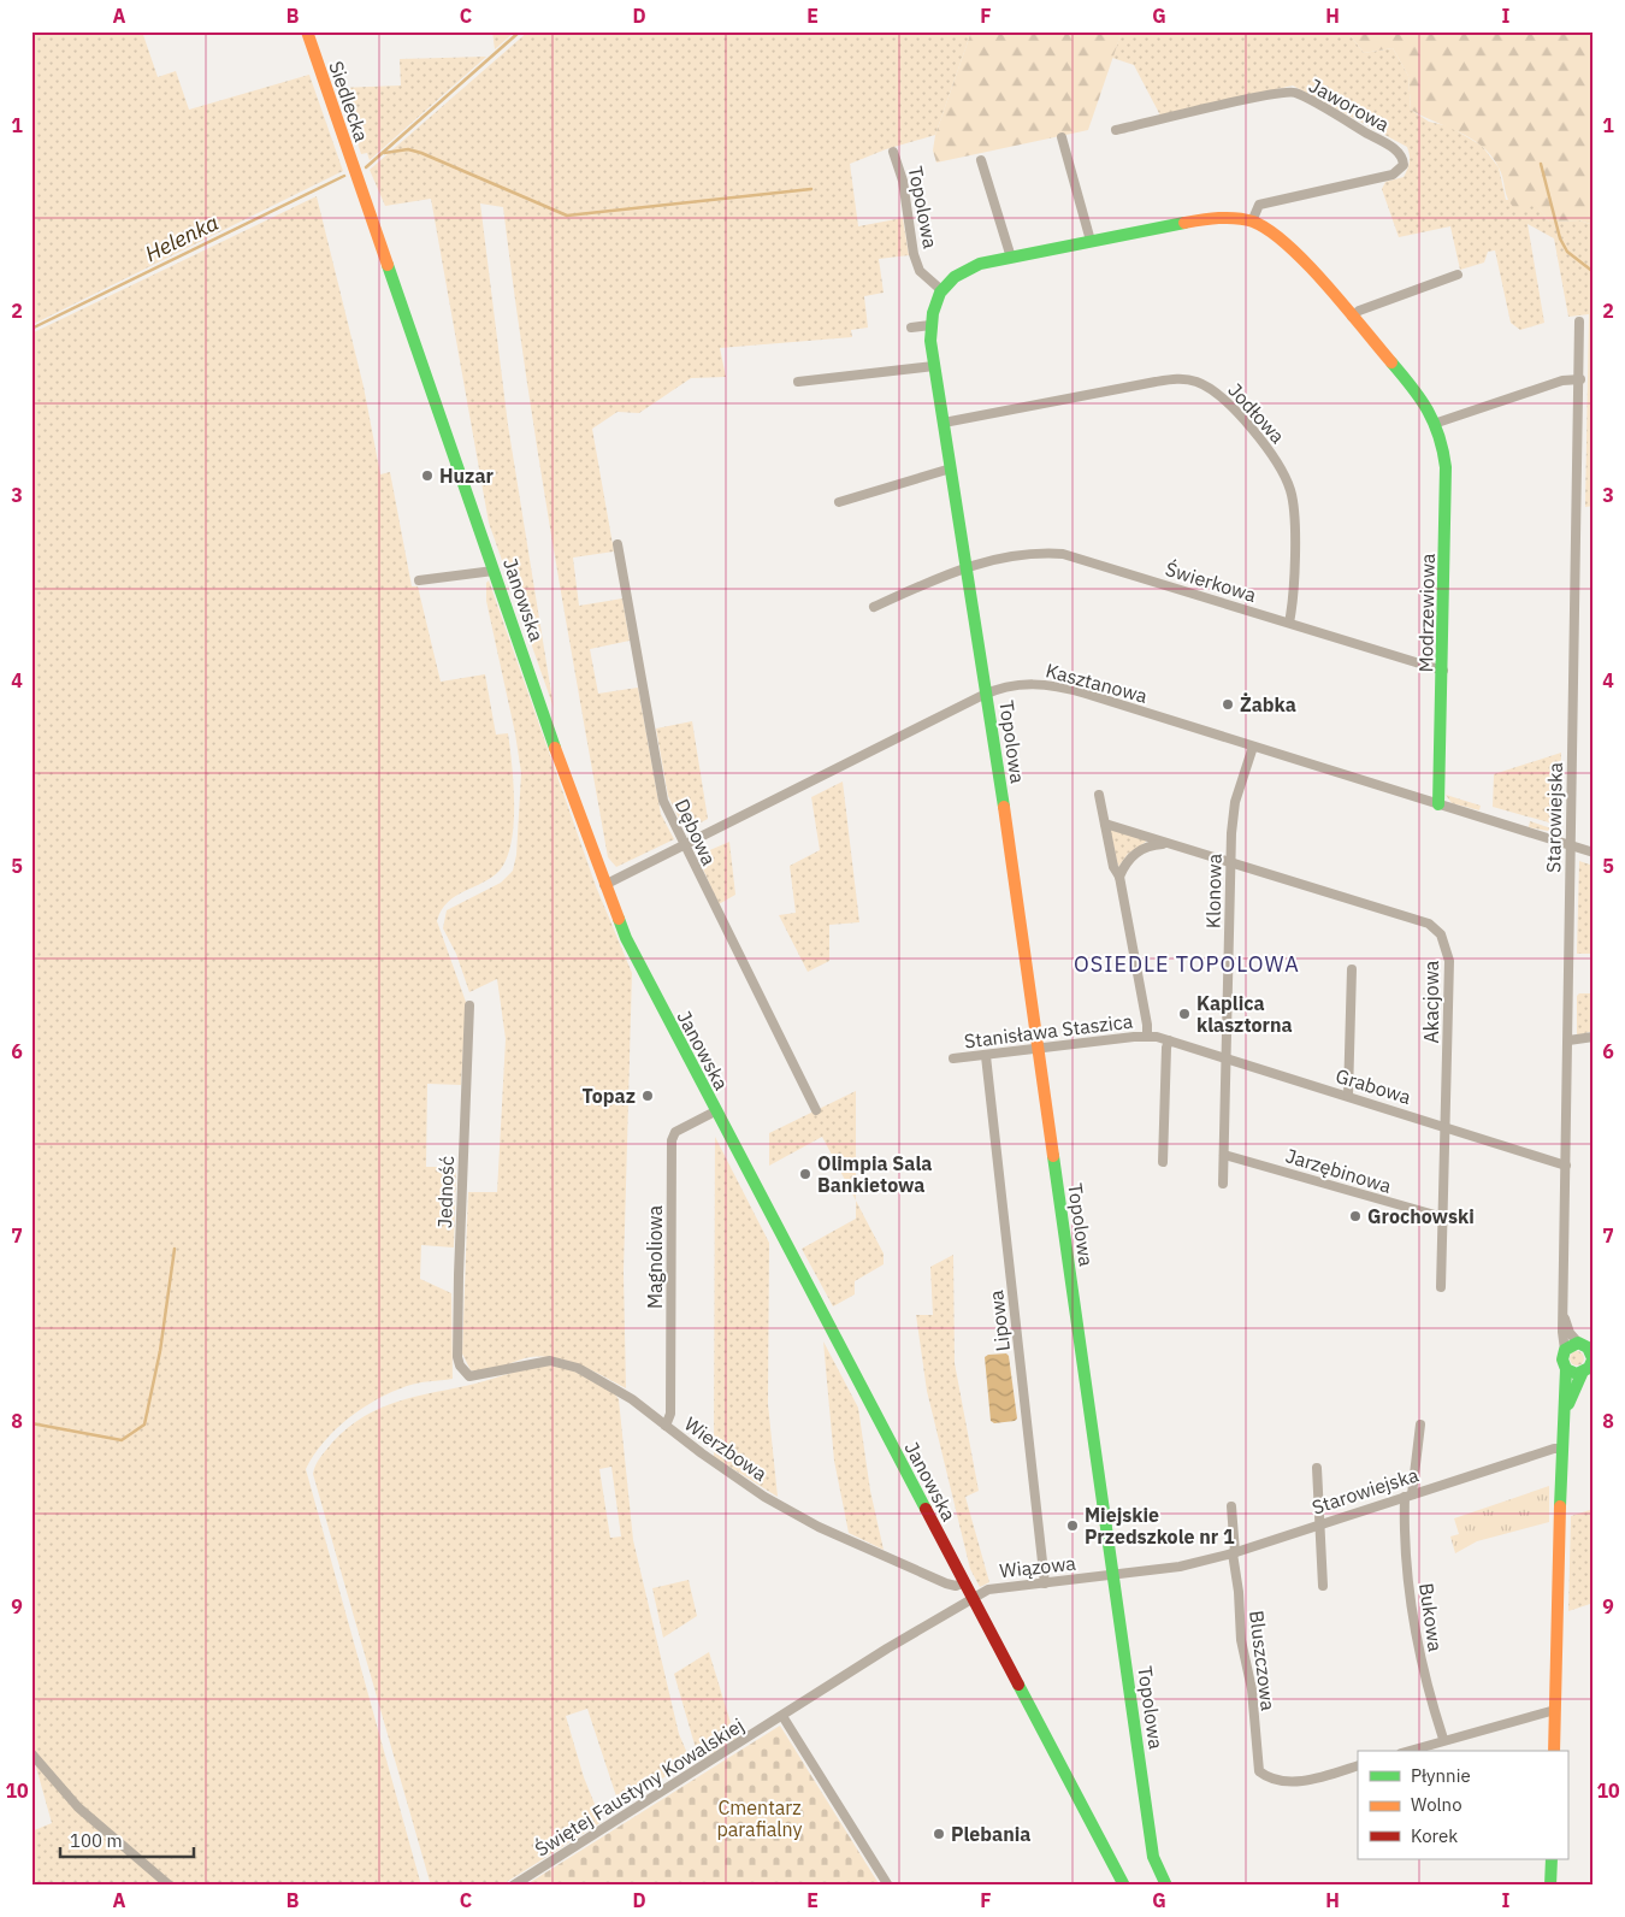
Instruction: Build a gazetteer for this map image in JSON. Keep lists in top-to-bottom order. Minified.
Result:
{"streets":{"street":["Siedlecka","Jaworowa","Topolowa","Jodłowa","Świerkowa","Janowska","Modrzewiowa","Kasztanowa","Starowiejska","Dębowa","Klonowa","Akacjowa","Stanisława Staszica","Grabowa","Jarzębinowa","Jedność","Magnoliowa","Lipowa","Wierzbowa","Wiązowa","Bukowa","Bluszczowa","Świętej Faustyny Kowalskiej"]},"crossings":[["Siedlecka","Janowska"],["Jaworowa","Modrzewiowa"],["Topolowa","Jodłowa"],["Topolowa","Świerkowa"],["Topolowa","Modrzewiowa"],["Topolowa","Kasztanowa"],["Topolowa","Stanisława Staszica"],["Topolowa","Wiązowa"],["Jodłowa","Świerkowa"],["Świerkowa","Modrzewiowa"],["Janowska","Kasztanowa"],["Janowska","Magnoliowa"],["Janowska","Wierzbowa"],["Janowska","Wiązowa"],["Janowska","Świętej Faustyny Kowalskiej"],["Modrzewiowa","Kasztanowa"],["Kasztanowa","Starowiejska"],["Kasztanowa","Dębowa"],["Kasztanowa","Klonowa"],["Starowiejska","Grabowa"],["Starowiejska","Wiązowa"],["Starowiejska","Bukowa"],["Starowiejska","Bluszczowa"],["Klonowa","Akacjowa"],["Klonowa","Grabowa"],["Klonowa","Jarzębinowa"],["Akacjowa","Grabowa"],["Akacjowa","Jarzębinowa"],["Stanisława Staszica","Grabowa"],["Stanisława Staszica","Lipowa"],["Jedność","Wierzbowa"],["Magnoliowa","Wierzbowa"],["Lipowa","Wiązowa"],["Wiązowa","Świętej Faustyny Kowalskiej"]],"districts":["OSIEDLE TOPOLOWA"],"water":["Helenka"],"parks":["Cmentarz parafialny"],"places":["Huzar","Żabka","Kaplica klasztorna","Topaz","Olimpia Sala Bankietowa","Grochowski","Miejskie Przedszkole nr 1","Plebania"],"legend":["Płynnie","Wolno","Korek"],"scale_bar":"100 m","grid":{"columns":["A","B","C","D","E","F","G","H","I"],"rows":["1","2","3","4","5","6","7","8","9","10"]}}
